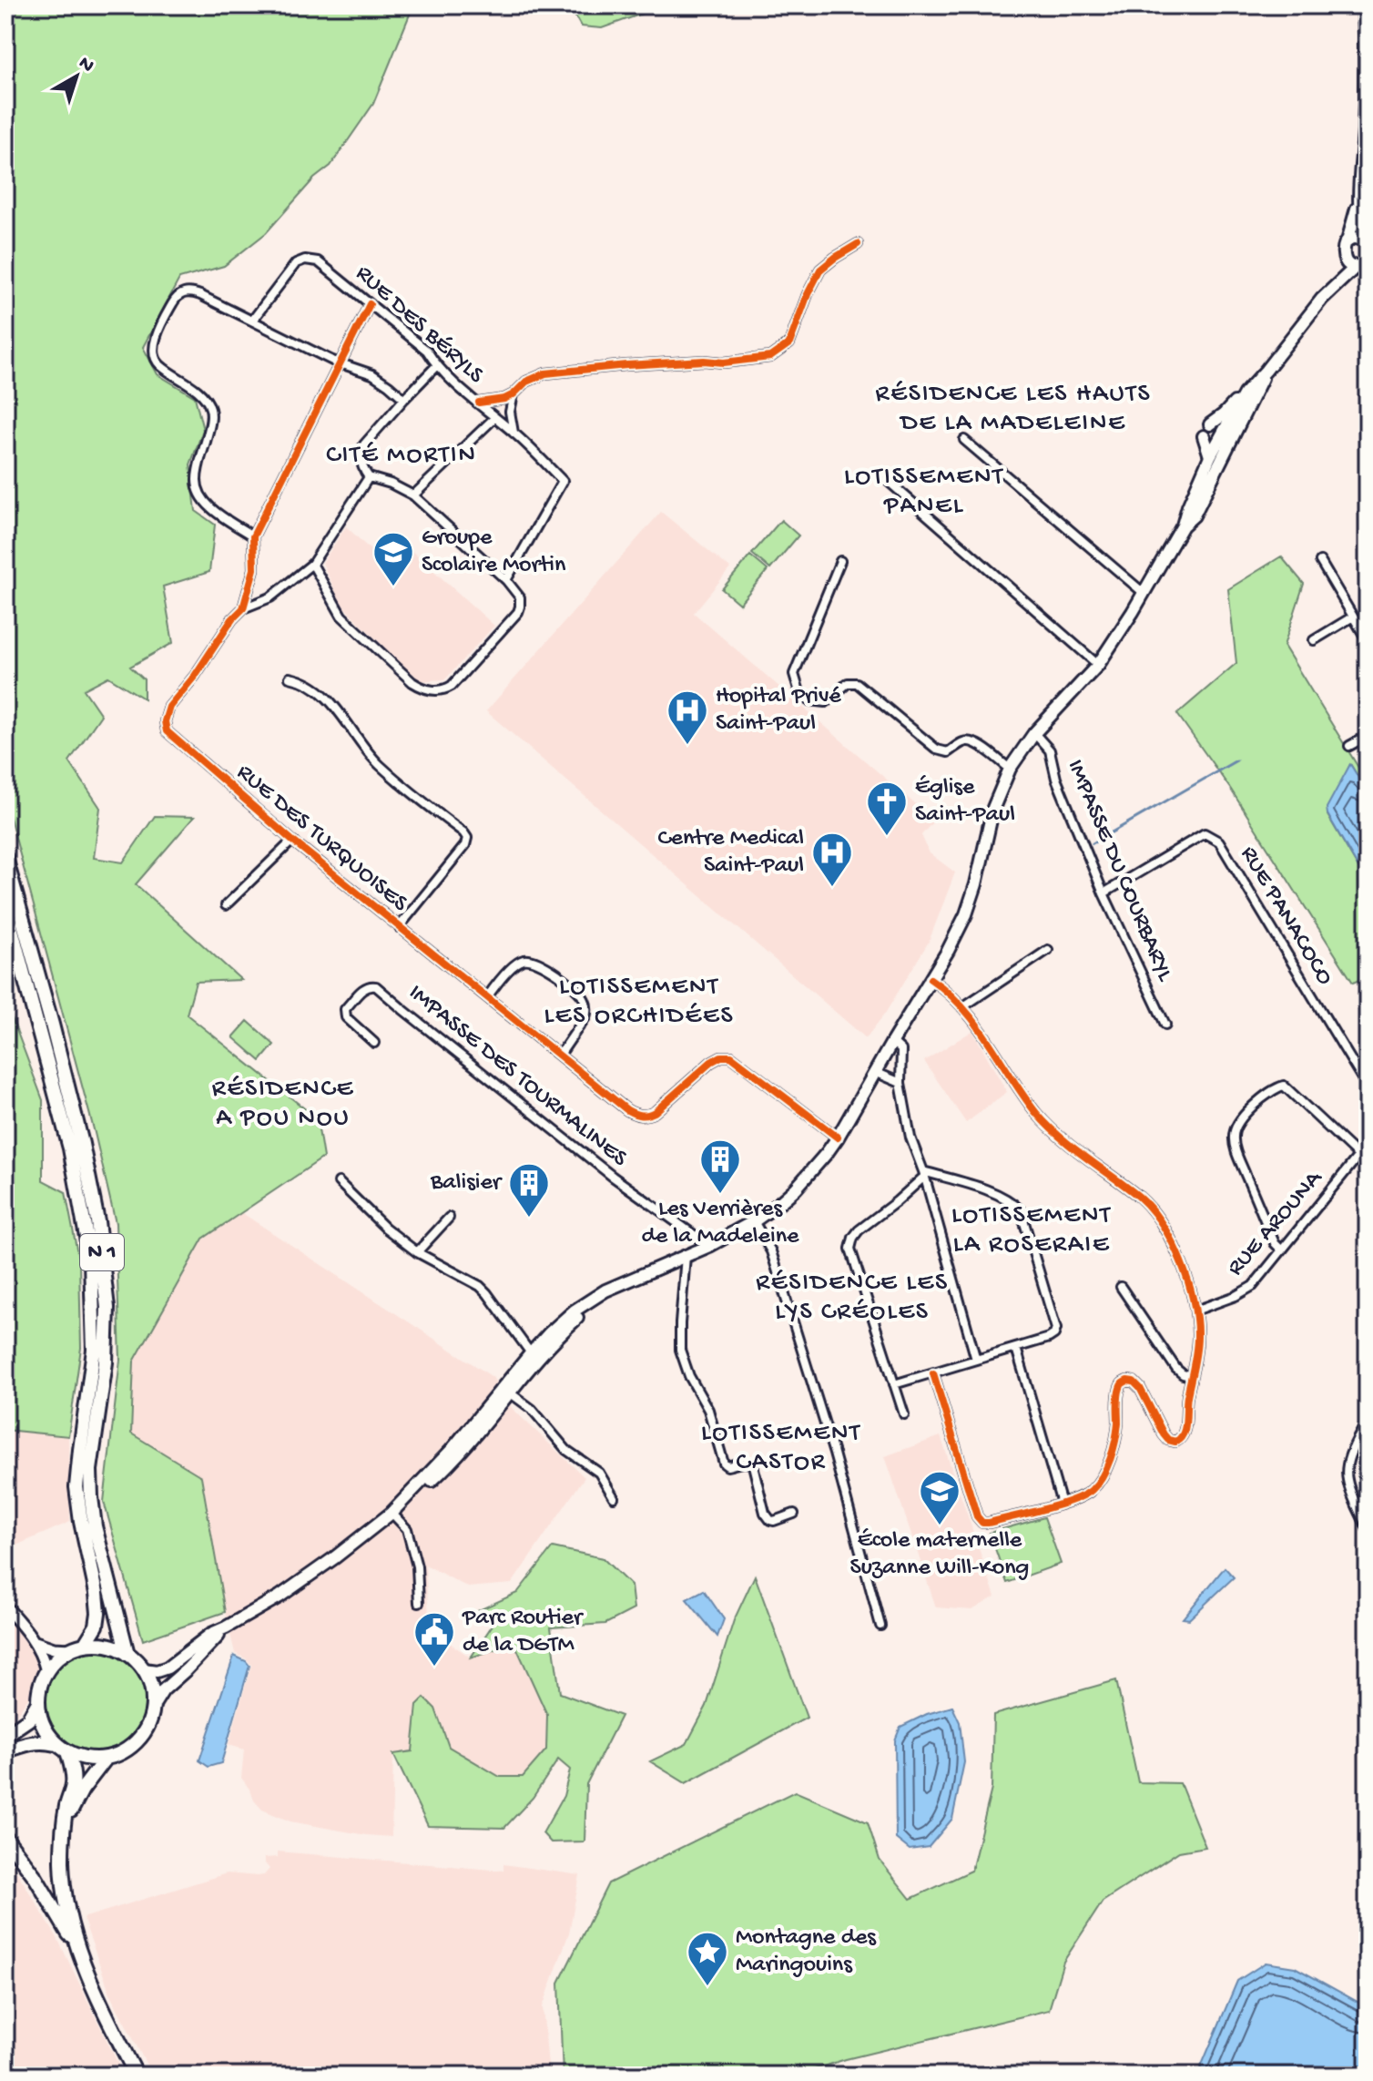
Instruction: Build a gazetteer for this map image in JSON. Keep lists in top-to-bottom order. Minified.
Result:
{"streets":{"main road":["N 1"],"street":["RUE DES BÉRYLS","RUE DES TURQUOISES","IMPASSE DU COURBARYL","RUE PANACOCO","IMPASSE DES TOURMALINES","RUE AROUNA"]},"crossings":[["RUE DES BÉRYLS","RUE DES TURQUOISES"],["IMPASSE DU COURBARYL","RUE PANACOCO"]],"districts":["RÉSIDENCE LES HAUTS DE LA MADELEINE","CITÉ MORTIN","LOTISSEMENT PANEL","LOTISSEMENT LES ORCHIDÉES","RÉSIDENCE A POU NOU","LOTISSEMENT LA ROSERAIE","RÉSIDENCE LES LYS CRÉOLES","LOTISSEMENT CASTOR"],"places":{"school or university":["Groupe Scolaire Mortin","École maternelle Suzanne Will-Kong"],"hospital":["Hopital Privé Saint-Paul","Centre Medical Saint-Paul"],"church":["Église Saint-Paul"],"building":["Les Verrières de la Madeleine","Balisier"],"public building":["Parc Routier de la DGTM"],"place":["Montagne des Maringouins"]},"north":"top right"}
